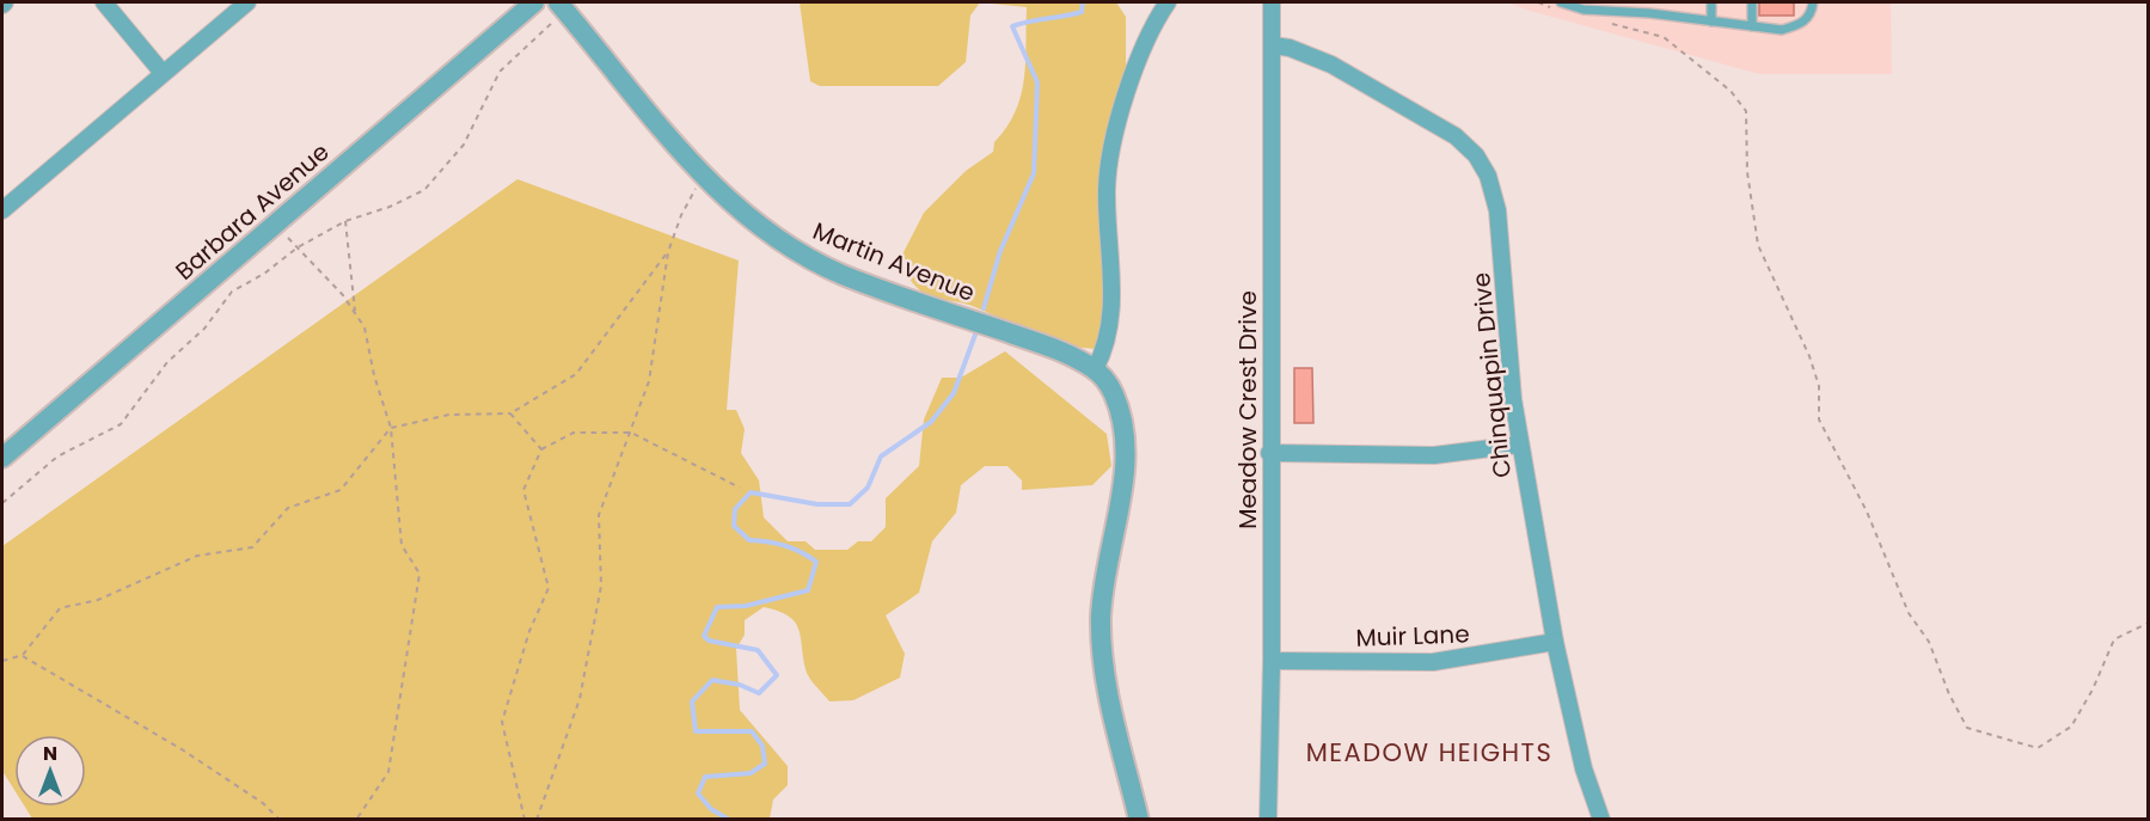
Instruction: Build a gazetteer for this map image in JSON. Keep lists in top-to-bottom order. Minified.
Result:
{"streets":{"street":["Barbara Avenue","Martin Avenue","Chinquapin Drive","Meadow Crest Drive","Muir Lane"]},"crossings":[["Chinquapin Drive","Meadow Crest Drive"],["Chinquapin Drive","Muir Lane"],["Meadow Crest Drive","Muir Lane"]],"districts":["MEADOW HEIGHTS"],"north":"top"}
